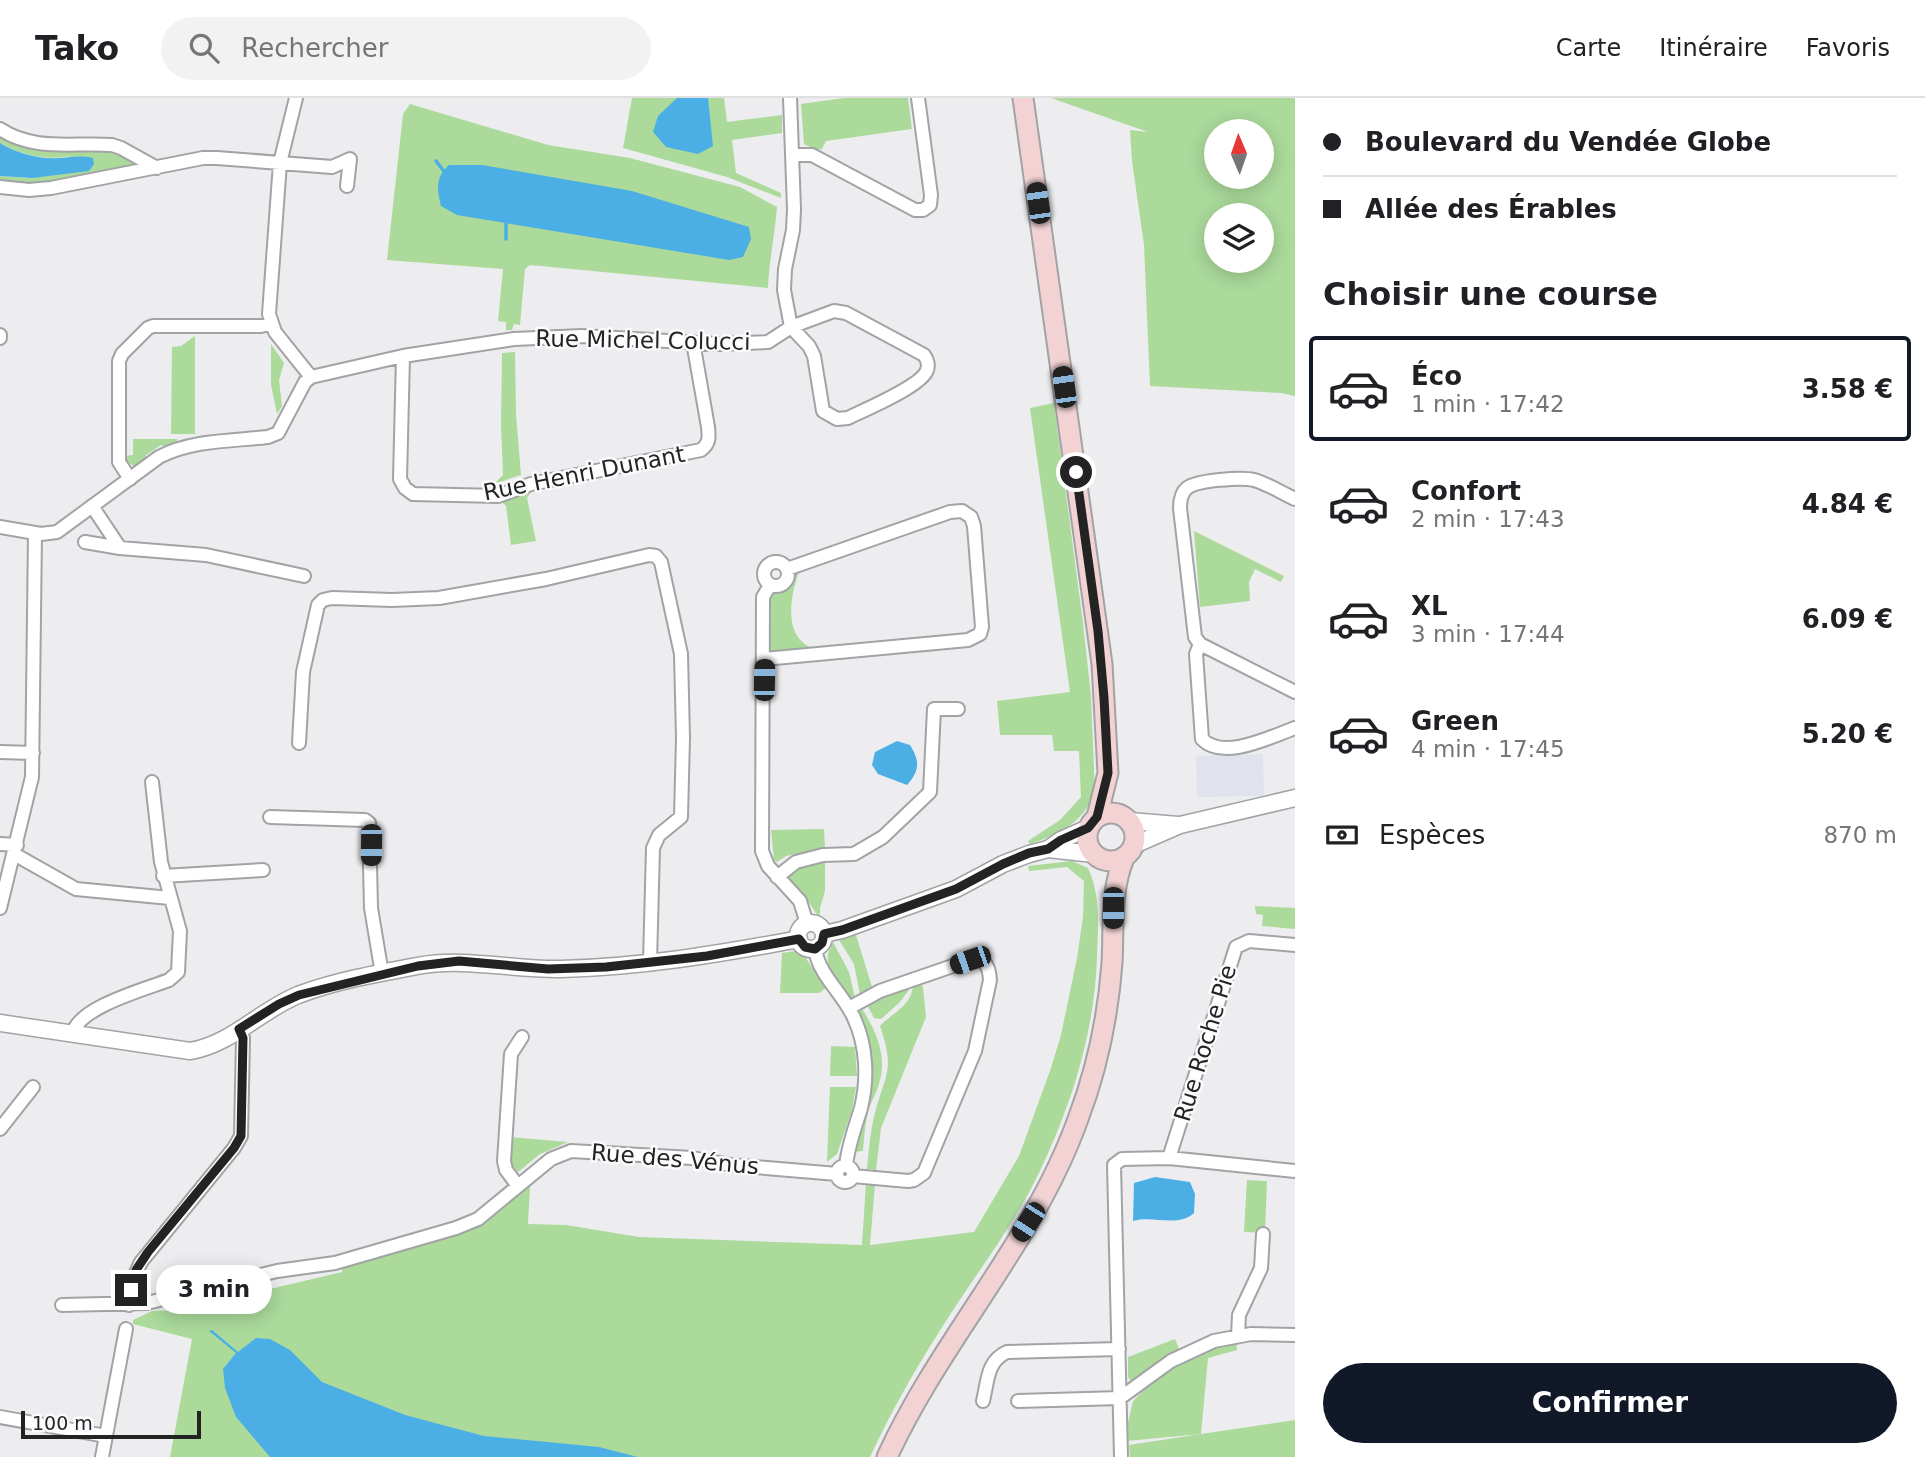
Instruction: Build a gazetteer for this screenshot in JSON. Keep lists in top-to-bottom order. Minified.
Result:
{"streets":{"street":["Rue Michel Colucci","Rue Henri Dunant","Rue Roche Pie","Rue des Vénus"]},"crossings":[["Rue Michel Colucci","Rue Henri Dunant"]],"scale_bar":"100 m","north":"top","page":{"header":"Tako","search":"Rechercher","nav":["Carte","Itinéraire","Favoris"],"banner":["Boulevard du Vendée Globe","Allée des Érables"],"heading":"Choisir une course","list":[{"name":"Éco","note":"1 min · 17:42","value":"3.58 €"},{"name":"Confort","note":"2 min · 17:43","value":"4.84 €"},{"name":"XL","note":"3 min · 17:44","value":"6.09 €"},{"name":"Green","note":"4 min · 17:45","value":"5.20 €"}],"pay":["Espèces","870 m"],"bubble":"3 min","buttons":"Confirmer","scale":"100 m"}}
